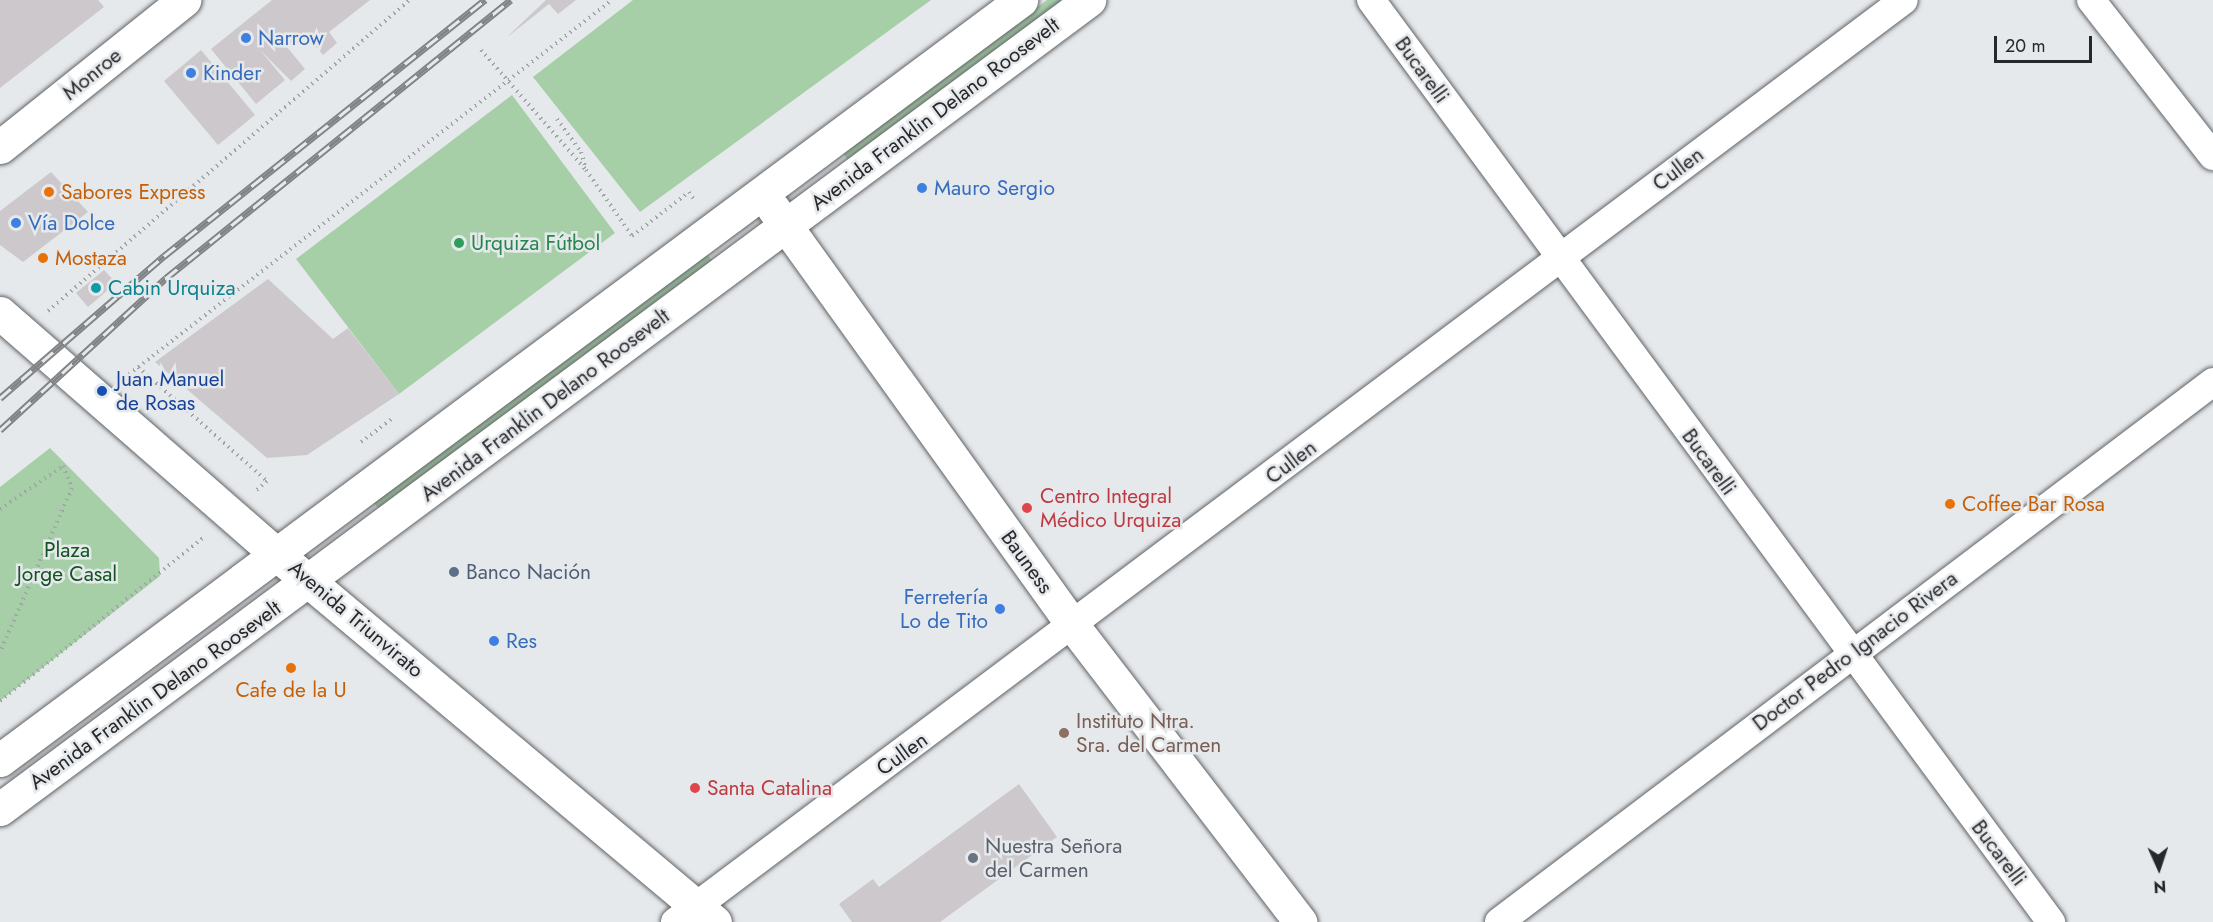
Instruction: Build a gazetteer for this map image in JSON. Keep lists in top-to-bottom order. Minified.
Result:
{"streets":{"street":["Bucarelli","Monroe","Avenida Franklin Delano Roosevelt","Cullen","Bauness","Avenida Triunvirato","Doctor Pedro Ignacio Rivera"]},"crossings":[["Bucarelli","Cullen"],["Bucarelli","Doctor Pedro Ignacio Rivera"],["Avenida Franklin Delano Roosevelt","Bauness"],["Avenida Franklin Delano Roosevelt","Avenida Triunvirato"],["Cullen","Bauness"],["Cullen","Avenida Triunvirato"]],"parks":["Plaza Jorge Casal"],"places":["Narrow","Kinder","Mauro Sergio","Sabores Express","Vía Dolce","Urquiza Fútbol","Mostaza","Cabin Urquiza","Juan Manuel de Rosas","Coffee Bar Rosa","Centro Integral Médico Urquiza","Banco Nación","Ferretería Lo de Tito","Res","Cafe de la U","Instituto Ntra. Sra. del Carmen","Santa Catalina","Nuestra Señora del Carmen"],"scale_bar":"20 m","north":"bottom"}
